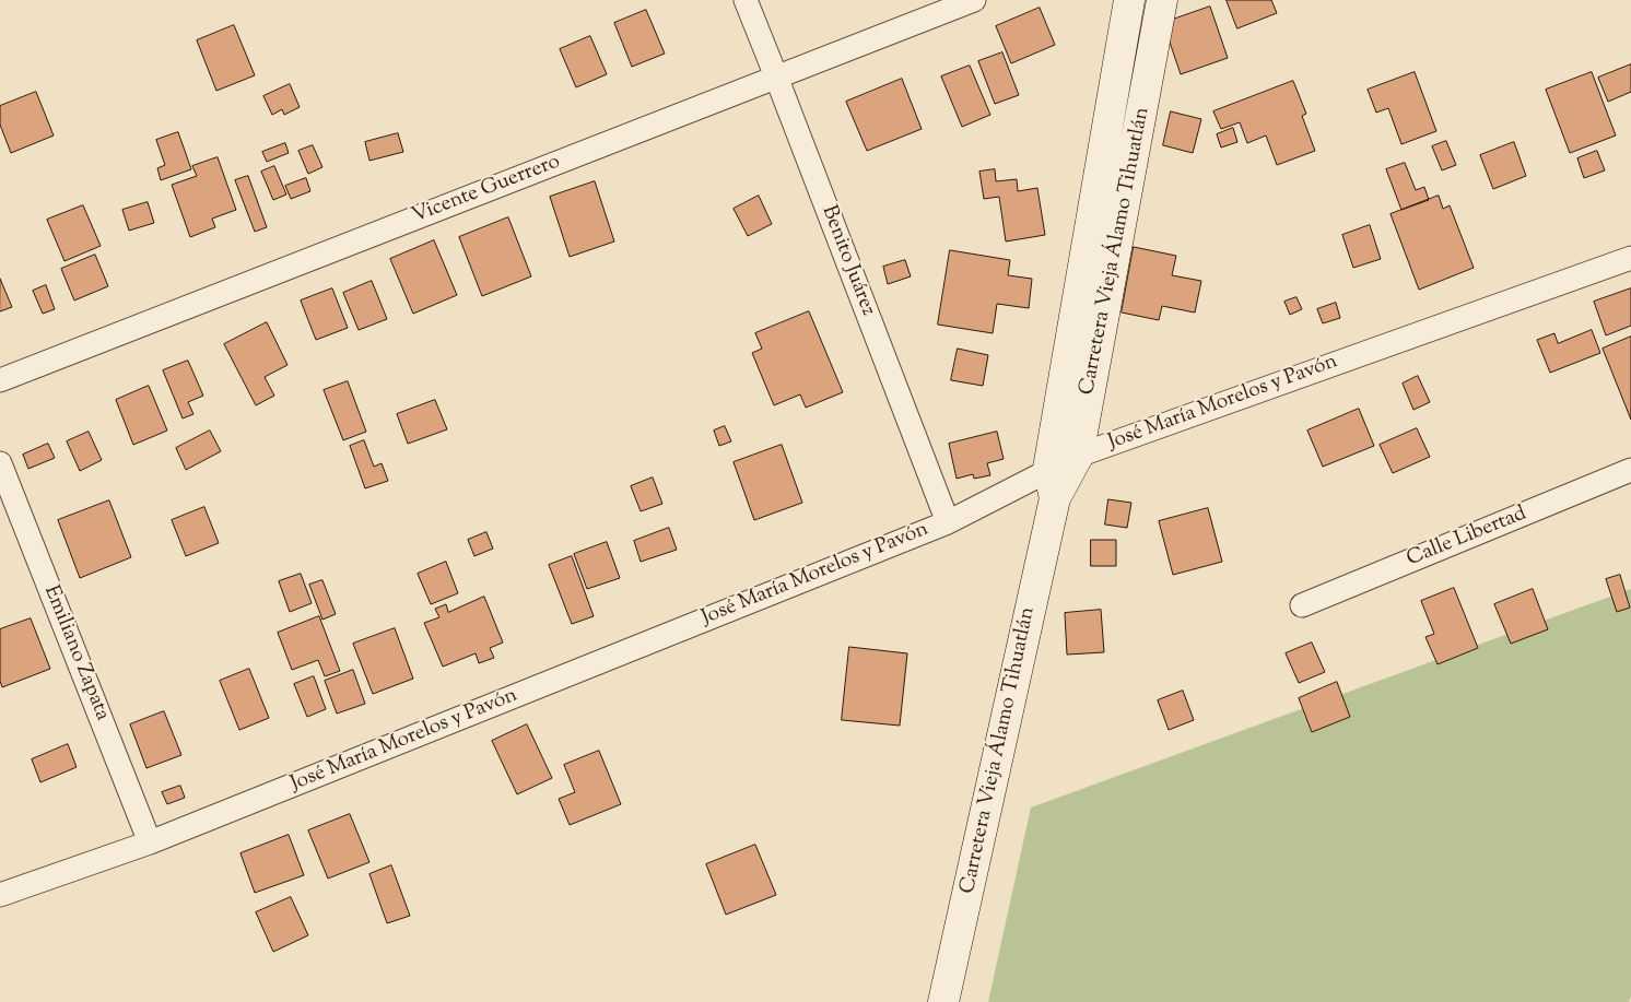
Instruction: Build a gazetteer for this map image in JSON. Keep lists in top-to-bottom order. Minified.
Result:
{"streets":{"main road":["Carretera Vieja Álamo Tihuatlán"],"street":["Vicente Guerrero","Benito Juárez","José María Morelos y Pavón","Calle Libertad","Emiliano Zapata"]},"crossings":[["Vicente Guerrero","Benito Juárez"],["Carretera Vieja Álamo Tihuatlán","José María Morelos y Pavón"],["Benito Juárez","José María Morelos y Pavón"],["José María Morelos y Pavón","Emiliano Zapata"]]}
